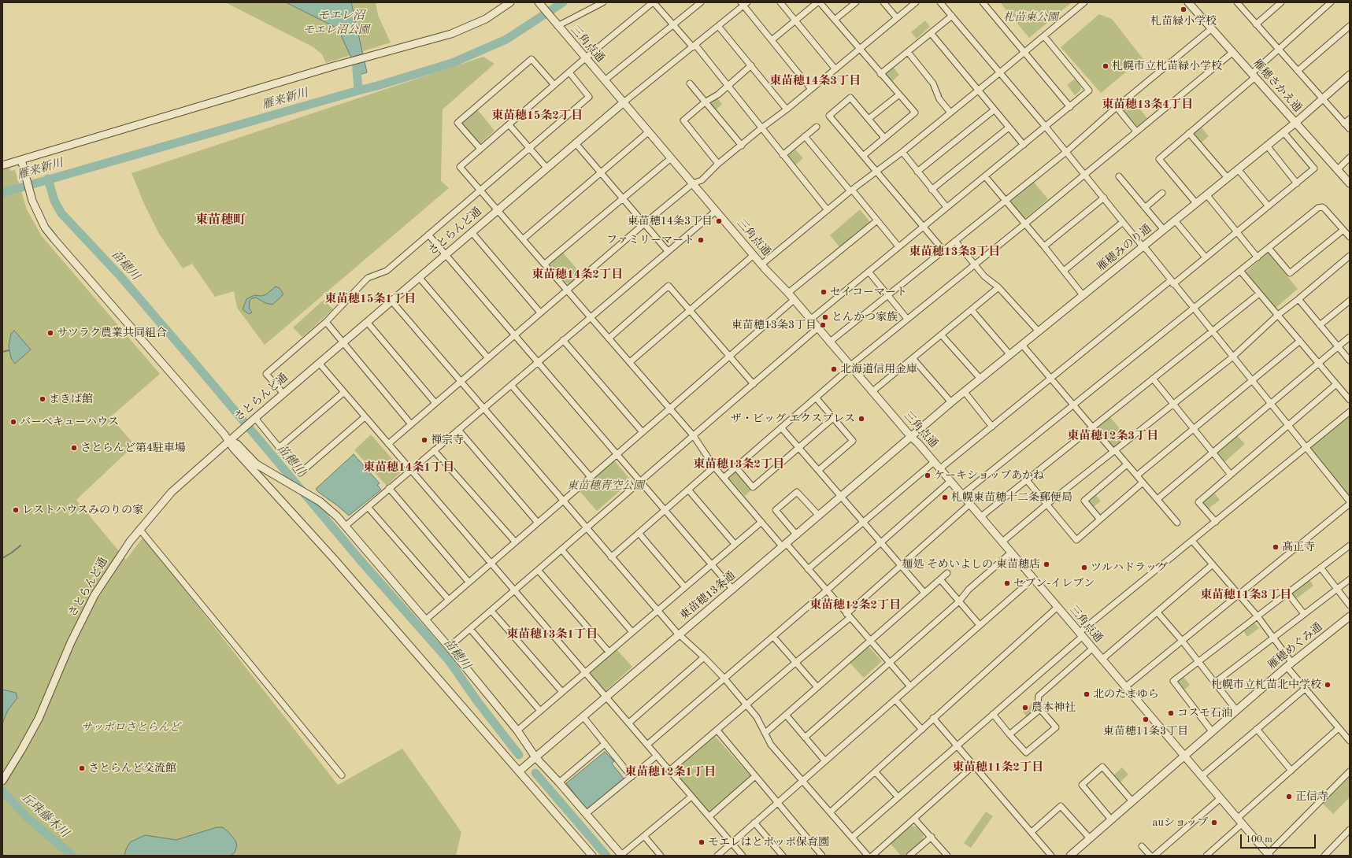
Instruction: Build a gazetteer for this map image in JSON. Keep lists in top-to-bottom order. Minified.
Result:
{"streets":{"street":["三角点通","雁穂さかえ通","さとらんど通","雁穂みのり通","東苗穂13条通","雁穂めぐみ通"]},"crossings":[["三角点通","さとらんど通"],["三角点通","雁穂みのり通"],["三角点通","東苗穂13条通"],["三角点通","雁穂めぐみ通"],["雁穂さかえ通","雁穂みのり通"],["雁穂みのり通","東苗穂13条通"]],"districts":["東苗穂14条3丁目","東苗穂13条4丁目","東苗穂15条2丁目","東苗穂町","東苗穂13条3丁目","東苗穂14条2丁目","東苗穂15条1丁目","東苗穂12条3丁目","東苗穂13条2丁目","東苗穂14条1丁目","東苗穂11条3丁目","東苗穂12条2丁目","東苗穂13条1丁目","東苗穂11条2丁目","東苗穂12条1丁目"],"water":["モエレ沼","雁来新川","苗穂川","丘珠藤木川"],"parks":["札苗東公園","モエレ沼公園","東苗穂青空公園","サッポロさとらんど"],"places":["札苗緑小学校","札幌市立札苗緑小学校","東苗穂14条3丁目","ファミリーマート","セイコーマート","とんかつ家族","東苗穂13条3丁目","サツラク農業共同組合","北海道信用金庫","まきば館","ザ・ビッグ エクスプレス","バーベキューハウス","禅宗寺","さとらんど第4駐車場","ケーキショップあかね","札幌東苗穂十二条郵便局","レストハウスみのりの家","髙正寺","麺処 そめいよしの 東苗穂店","ツルハドラッグ","セブン-イレブン","札幌市立札苗北中学校","北のたまゆら","農本神社","コスモ石油","東苗穂11条3丁目","さとらんど交流館","正信寺","auショップ","モエレはとポッポ保育園"],"scale_bar":"100 m"}
